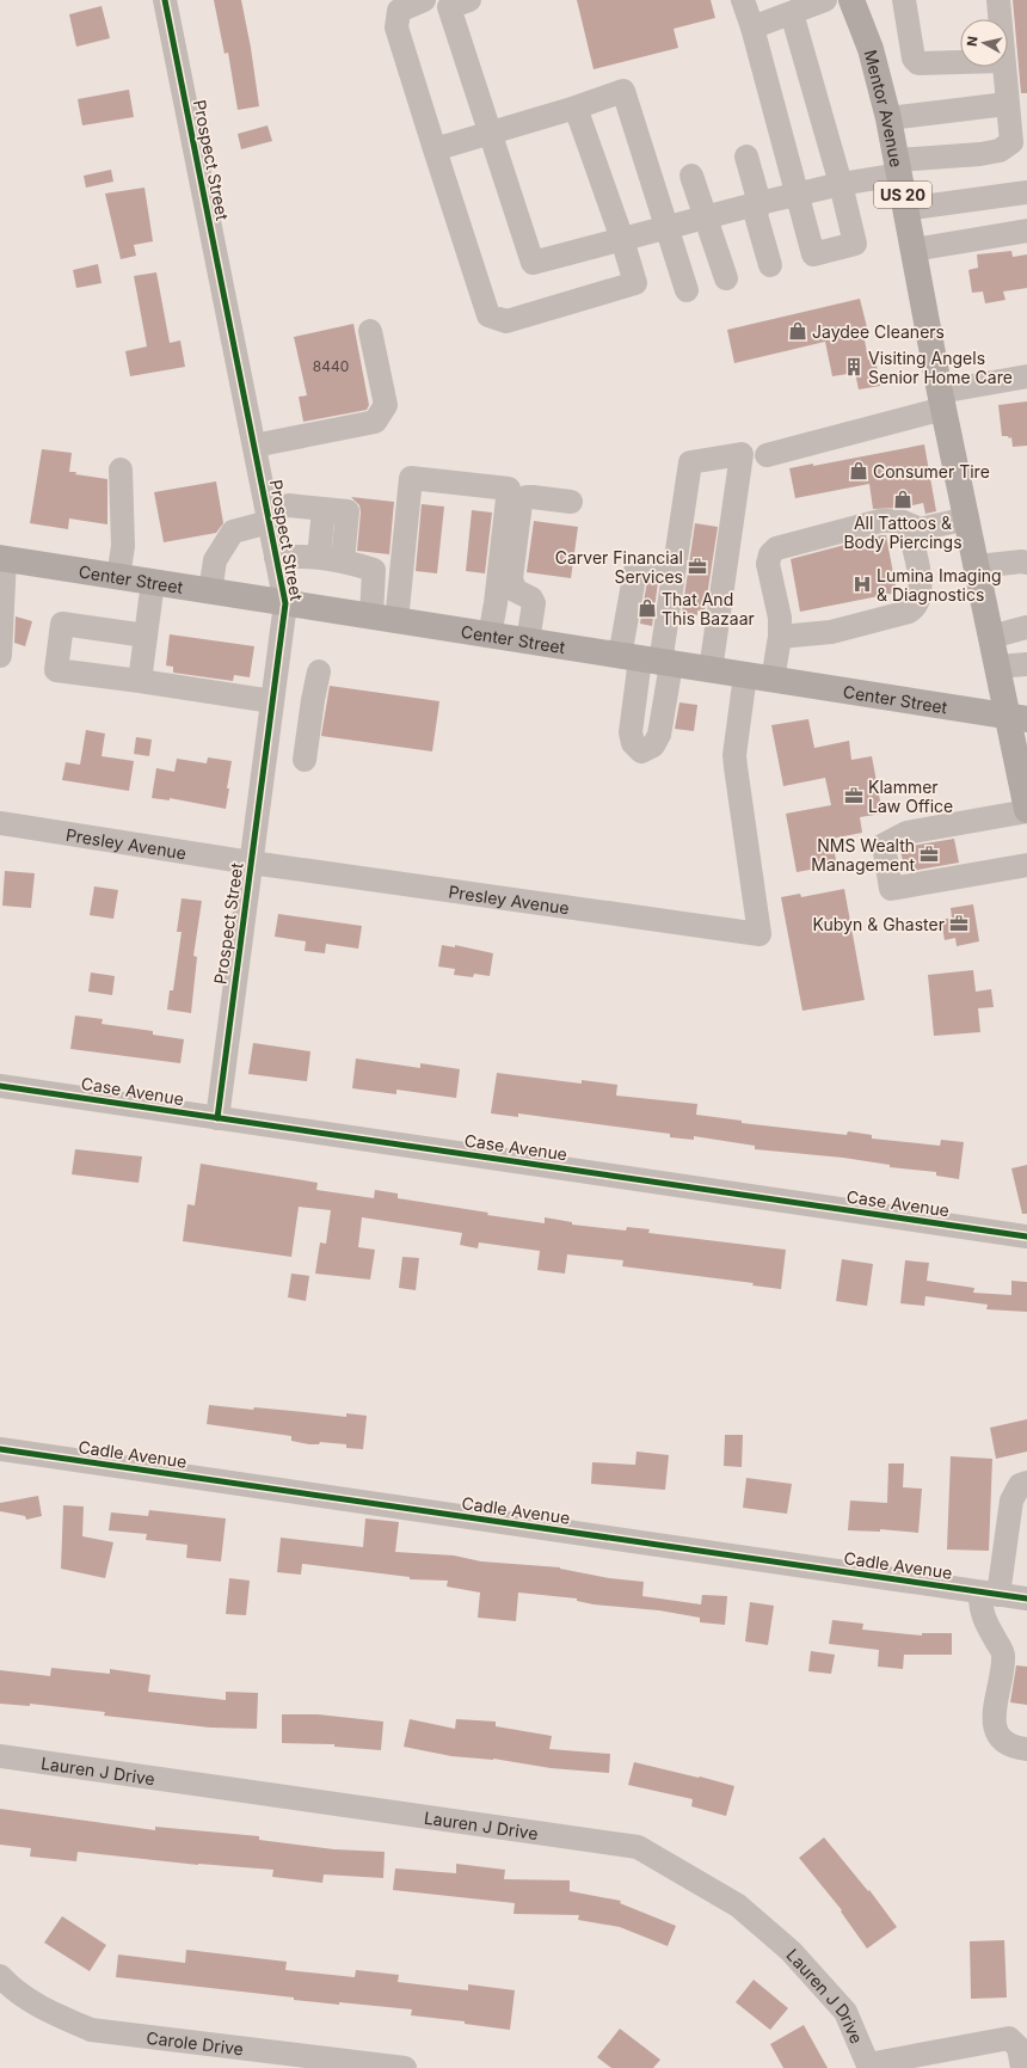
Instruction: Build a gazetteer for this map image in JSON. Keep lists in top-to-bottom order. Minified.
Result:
{"streets":{"main road":["Mentor Avenue","US 20","Center Street"],"street":["Prospect Street","Presley Avenue","Case Avenue","Cadle Avenue","Lauren J Drive","Carole Drive"]},"crossings":[["Mentor Avenue","Center Street"],["Prospect Street","Center Street"],["Prospect Street","Presley Avenue"],["Prospect Street","Case Avenue"],["Center Street","Presley Avenue"]],"places":{"shop":["Jaydee Cleaners","Consumer Tire","All Tattoos & Body Piercings","That And This Bazaar"],"building":["Visiting Angels Senior Home Care"],"office":["Carver Financial Services","Klammer Law Office","NMS Wealth Management","Kubyn & Ghaster"],"hospital":["Lumina Imaging & Diagnostics"]},"house_numbers":["8440"],"north":"left"}
